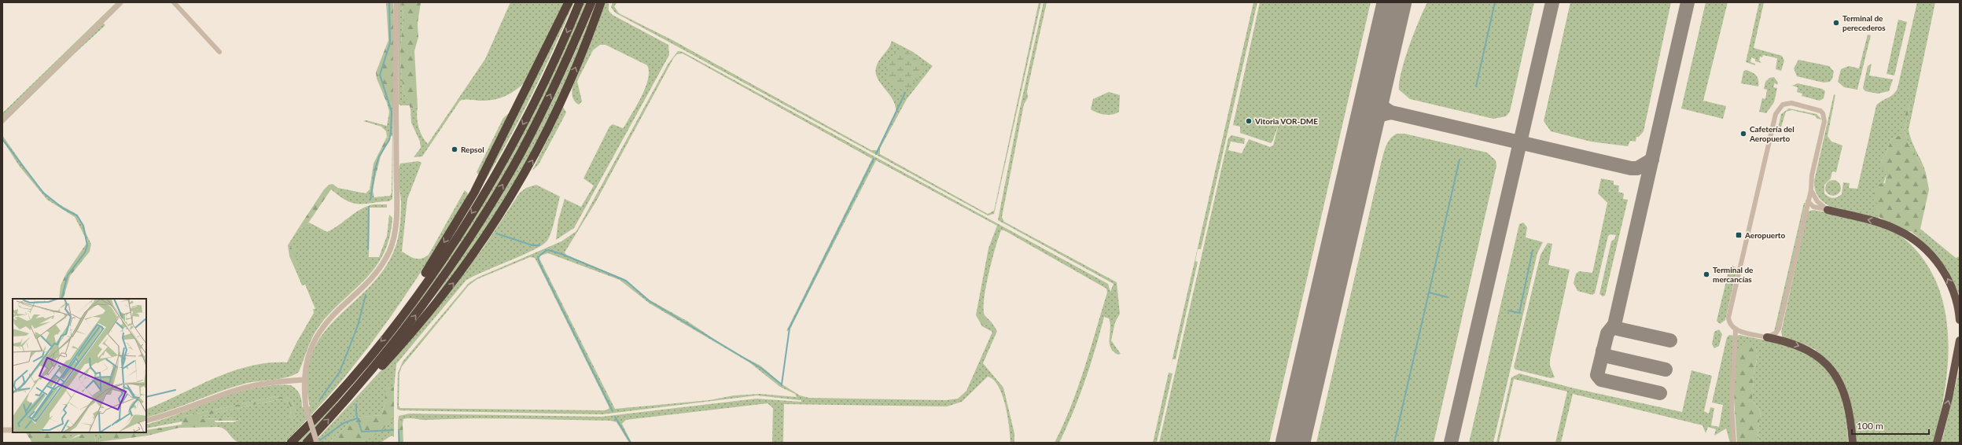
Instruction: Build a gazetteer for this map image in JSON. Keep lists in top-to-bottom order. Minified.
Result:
{"places":{"other":["Terminal de perecederos","Vitoria VOR-DME","Cafetería del Aeropuerto","Repsol","Terminal de mercancías"],"transit":["Aeropuerto"]},"scale_bar":"100 m"}
